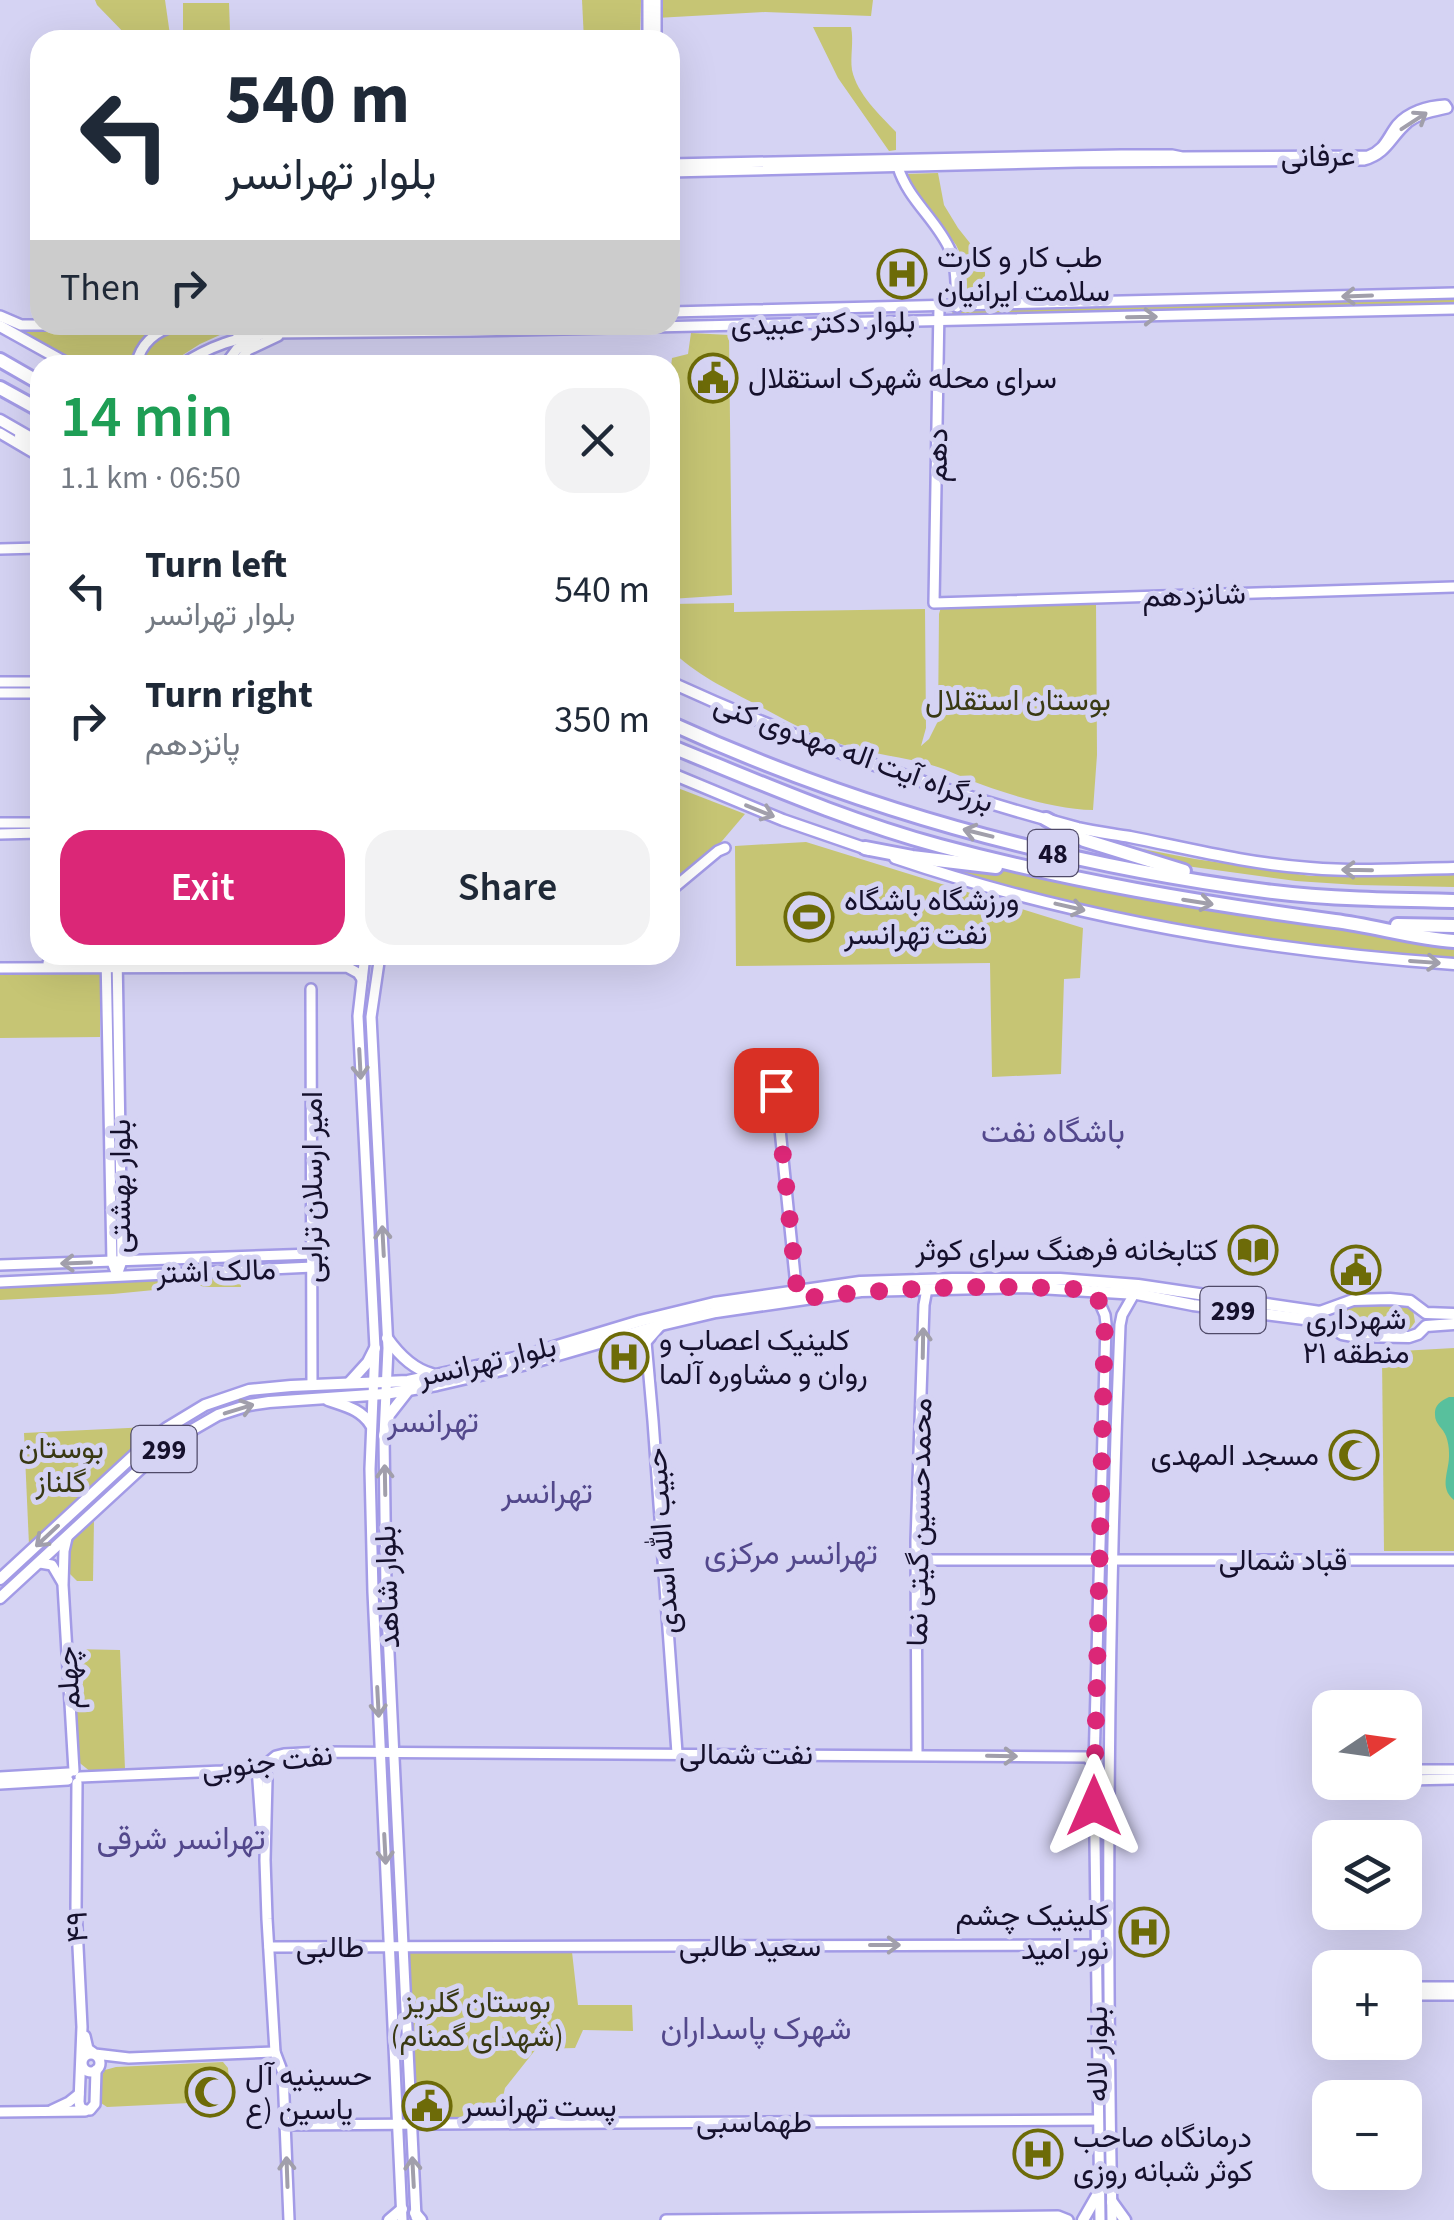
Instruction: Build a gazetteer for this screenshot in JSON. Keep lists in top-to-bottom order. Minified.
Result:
{"streets":{"highway":["بزرگراه آیت اله مهدوی کنی","48"],"main road":["299","بلوار تهرانسر"],"street":["عرفانی","بلوار دکتر عبیدی","دهم","شانزدهم","بلوار بهشتی","امیر ارسلان ترابی","مالک اشتر","محمدحسین گیتی نما","حبیب الله اسدی","قباد شمالی","بلوار شاهد","چهلم","نفت شمالی","نفت جنوبی","۴۹","سعید طالبی","طالبی","بلوار لاله","طهماسبی"]},"crossings":[["بلوار دکتر عبیدی","دهم"],["دهم","شانزدهم"],["بزرگراه آیت اله مهدوی کنی","48"],["بلوار بهشتی","مالک اشتر"],["امیر ارسلان ترابی","مالک اشتر"],["امیر ارسلان ترابی","بلوار تهرانسر"],["بلوار تهرانسر","محمدحسین گیتی نما"],["بلوار تهرانسر","حبیب الله اسدی"],["بلوار تهرانسر","بلوار شاهد"],["بلوار تهرانسر","چهلم"],["بلوار تهرانسر","بلوار لاله"],["محمدحسین گیتی نما","قباد شمالی"],["محمدحسین گیتی نما","نفت شمالی"],["حبیب الله اسدی","نفت شمالی"],["قباد شمالی","بلوار لاله"],["بلوار شاهد","نفت شمالی"],["بلوار شاهد","نفت جنوبی"],["بلوار شاهد","سعید طالبی"],["بلوار شاهد","طالبی"],["بلوار شاهد","طهماسبی"],["چهلم","نفت جنوبی"],["چهلم","۴۹"],["نفت شمالی","نفت جنوبی"],["نفت شمالی","بلوار لاله"],["نفت جنوبی","۴۹"],["سعید طالبی","طالبی"],["سعید طالبی","بلوار لاله"],["بلوار لاله","طهماسبی"]],"one_way":["محمدحسین گیتی نما","سعید طالبی"],"districts":["باشگاه نفت","تهرانسر","تهرانسر","تهرانسر مرکزی","تهرانسر شرقی","شهرک پاسداران"],"parks":["بوستان استقلال","بوستان گلناز","بوستان گلریز (شهدای گمنام)"],"places":{"hospital":["طب کار و کارت سلامت ایرانیان","کلینیک اعصاب و روان و مشاوره آلما","کلینیک چشم نور امید","درمانگاه صاحب کوثر شبانه روزی"],"public building":["سرای محله شهرک استقلال","شهرداری منطقه ۲۱","پست تهرانسر"],"sports":["ورزشگاه باشگاه نفت تهرانسر"],"library":["کتابخانه فرهنگ سرای کوثر"],"mosque":["مسجد المهدی","حسینیه آل یاسین (ع"]},"north":"right","page":{"turn":["540 m","بلوار تهرانسر"],"then":"Then","heading":["14 min","1.1 km · 06:50"],"list":[{"name":"Turn left","note":"بلوار تهرانسر","value":"540 m"},{"name":"Turn right","note":"پانزدهم","value":"350 m"}],"buttons":["Exit","Share"],"map_buttons":["+","−"]}}
